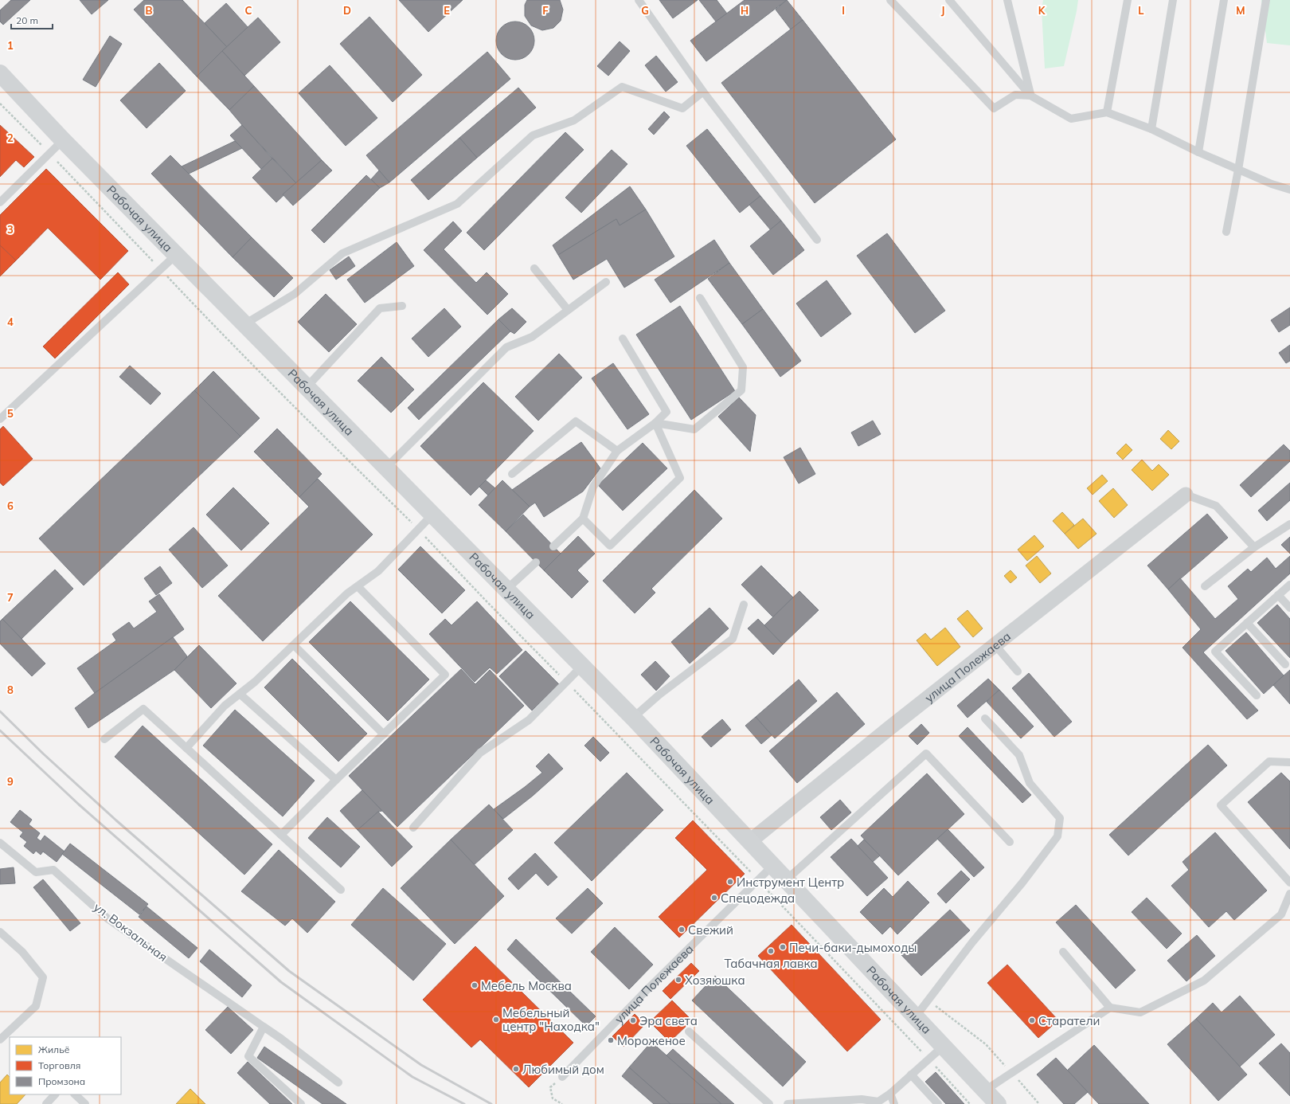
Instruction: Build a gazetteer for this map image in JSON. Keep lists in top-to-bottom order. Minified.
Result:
{"streets":{"street":["Рабочая улица","улица Полежаева"],"lane":["ул. Вокзальная"]},"crossings":[["Рабочая улица","улица Полежаева"]],"places":["Инструмент Центр","Спецодежда","Свежий","Печи-баки-дымоходы","Табачная лавка","Хозяюшка","Мебель Москва","Мебельный центр \"Находка\"","Эра света","Старатели","Мороженое","Любимый дом"],"legend":["Жильё","Торговля","Промзона"],"scale_bar":"20 m","grid":{"columns":["B","C","D","E","F","G","H","I","J","K","L","M"],"rows":["1","2","3","4","5","6","7","8","9"]}}
